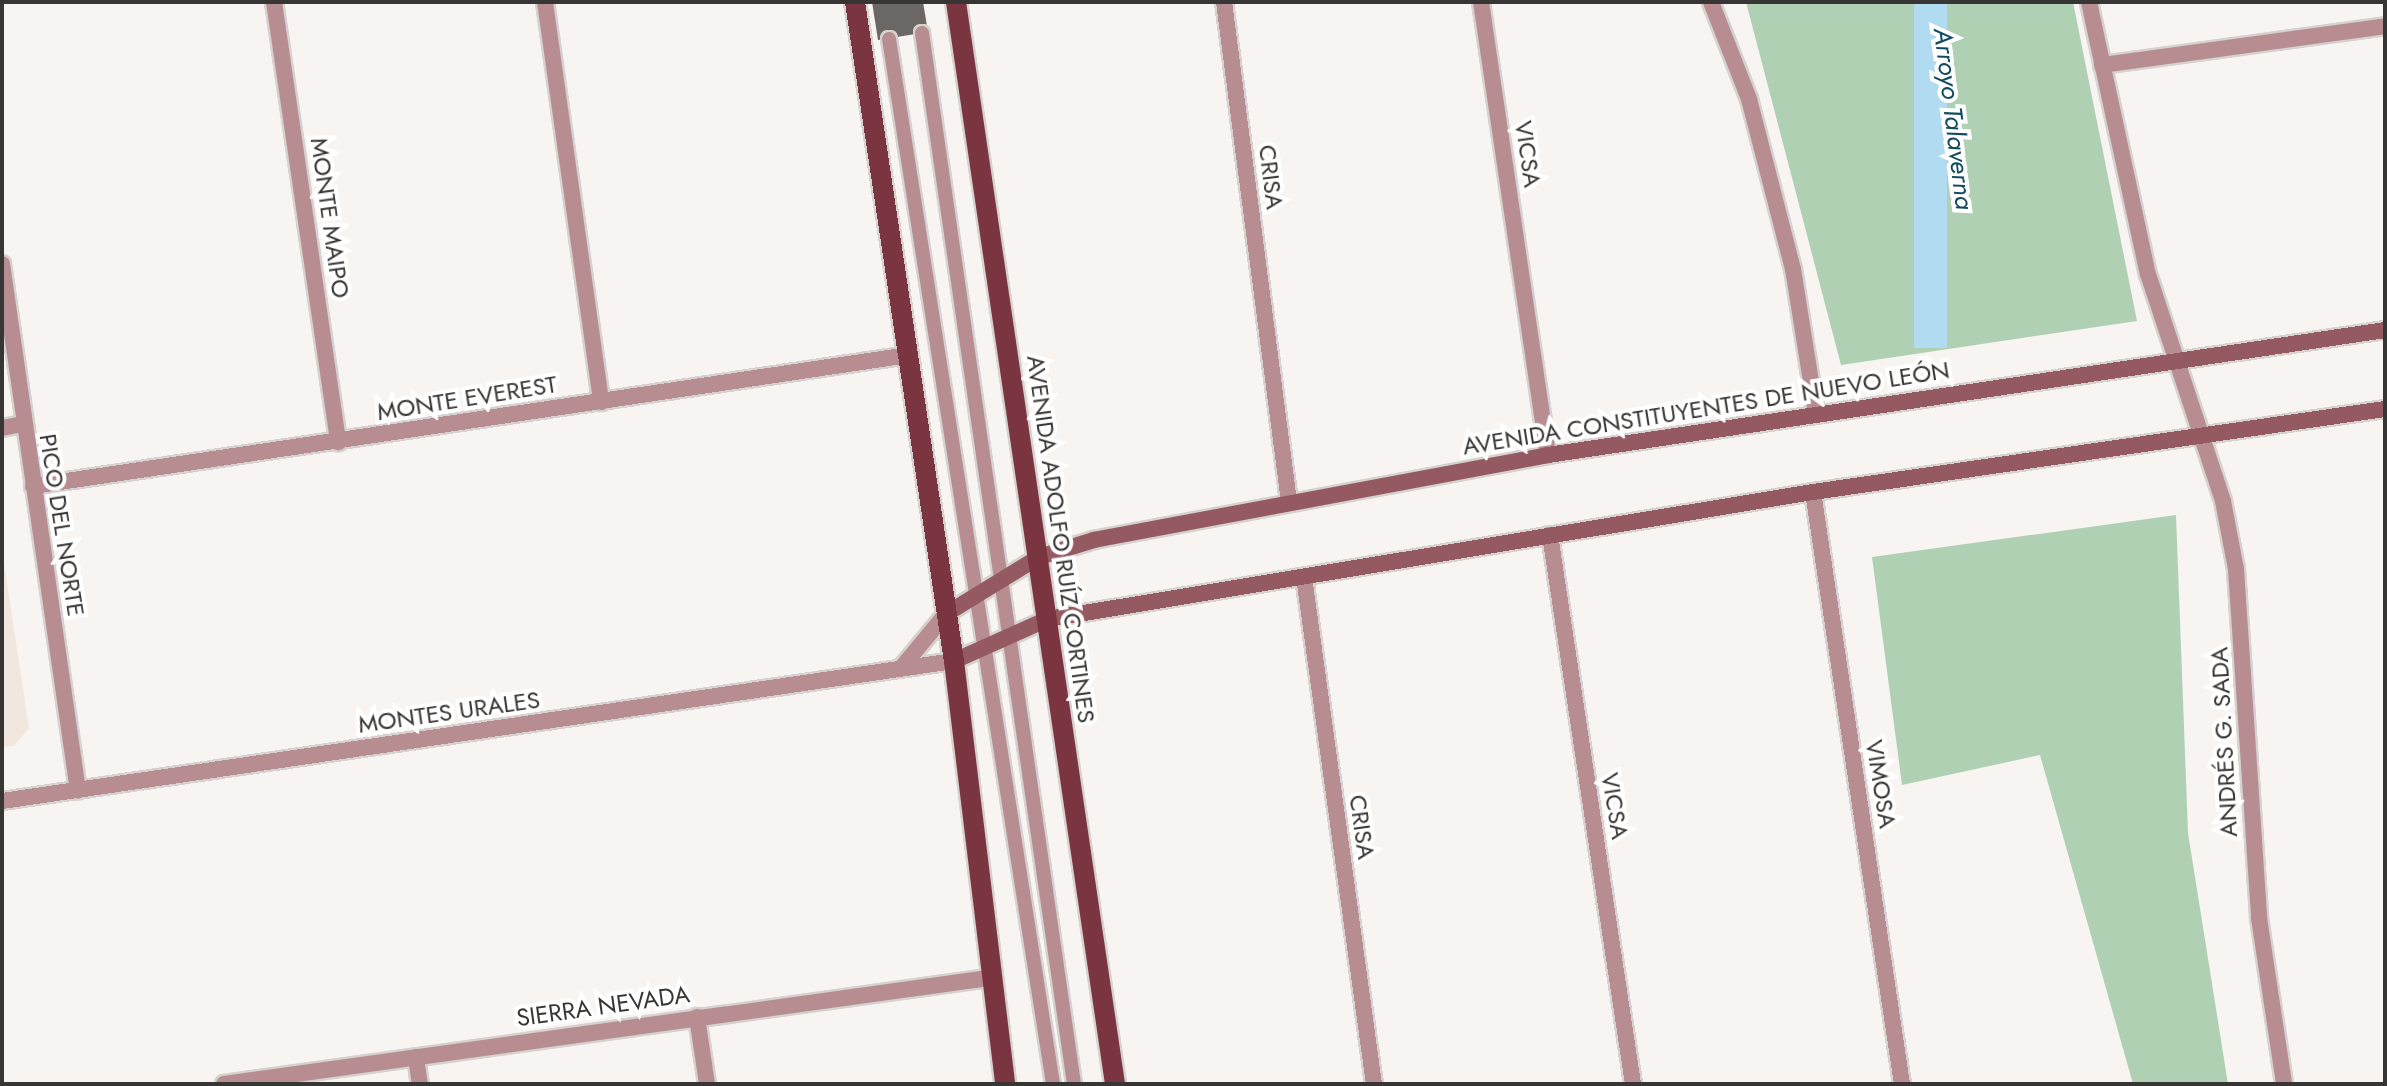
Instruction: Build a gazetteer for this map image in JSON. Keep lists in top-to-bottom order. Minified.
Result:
{"streets":{"main road":["AVENIDA CONSTITUYENTES DE NUEVO LEÓN","AVENIDA ADOLFO RUÍZ CORTINES"],"street":["VICSA","CRISA","MONTE MAIPO","MONTE EVEREST","PICO DEL NORTE","MONTES URALES","ANDRÉS G. SADA","VIMOSA","SIERRA NEVADA"]},"crossings":[["VICSA","AVENIDA CONSTITUYENTES DE NUEVO LEÓN"],["CRISA","AVENIDA CONSTITUYENTES DE NUEVO LEÓN"],["MONTE MAIPO","MONTE EVEREST"],["MONTE EVEREST","PICO DEL NORTE"],["AVENIDA CONSTITUYENTES DE NUEVO LEÓN","AVENIDA ADOLFO RUÍZ CORTINES"],["AVENIDA CONSTITUYENTES DE NUEVO LEÓN","ANDRÉS G. SADA"],["PICO DEL NORTE","MONTES URALES"]],"water":["Arroyo Talaverna"]}
